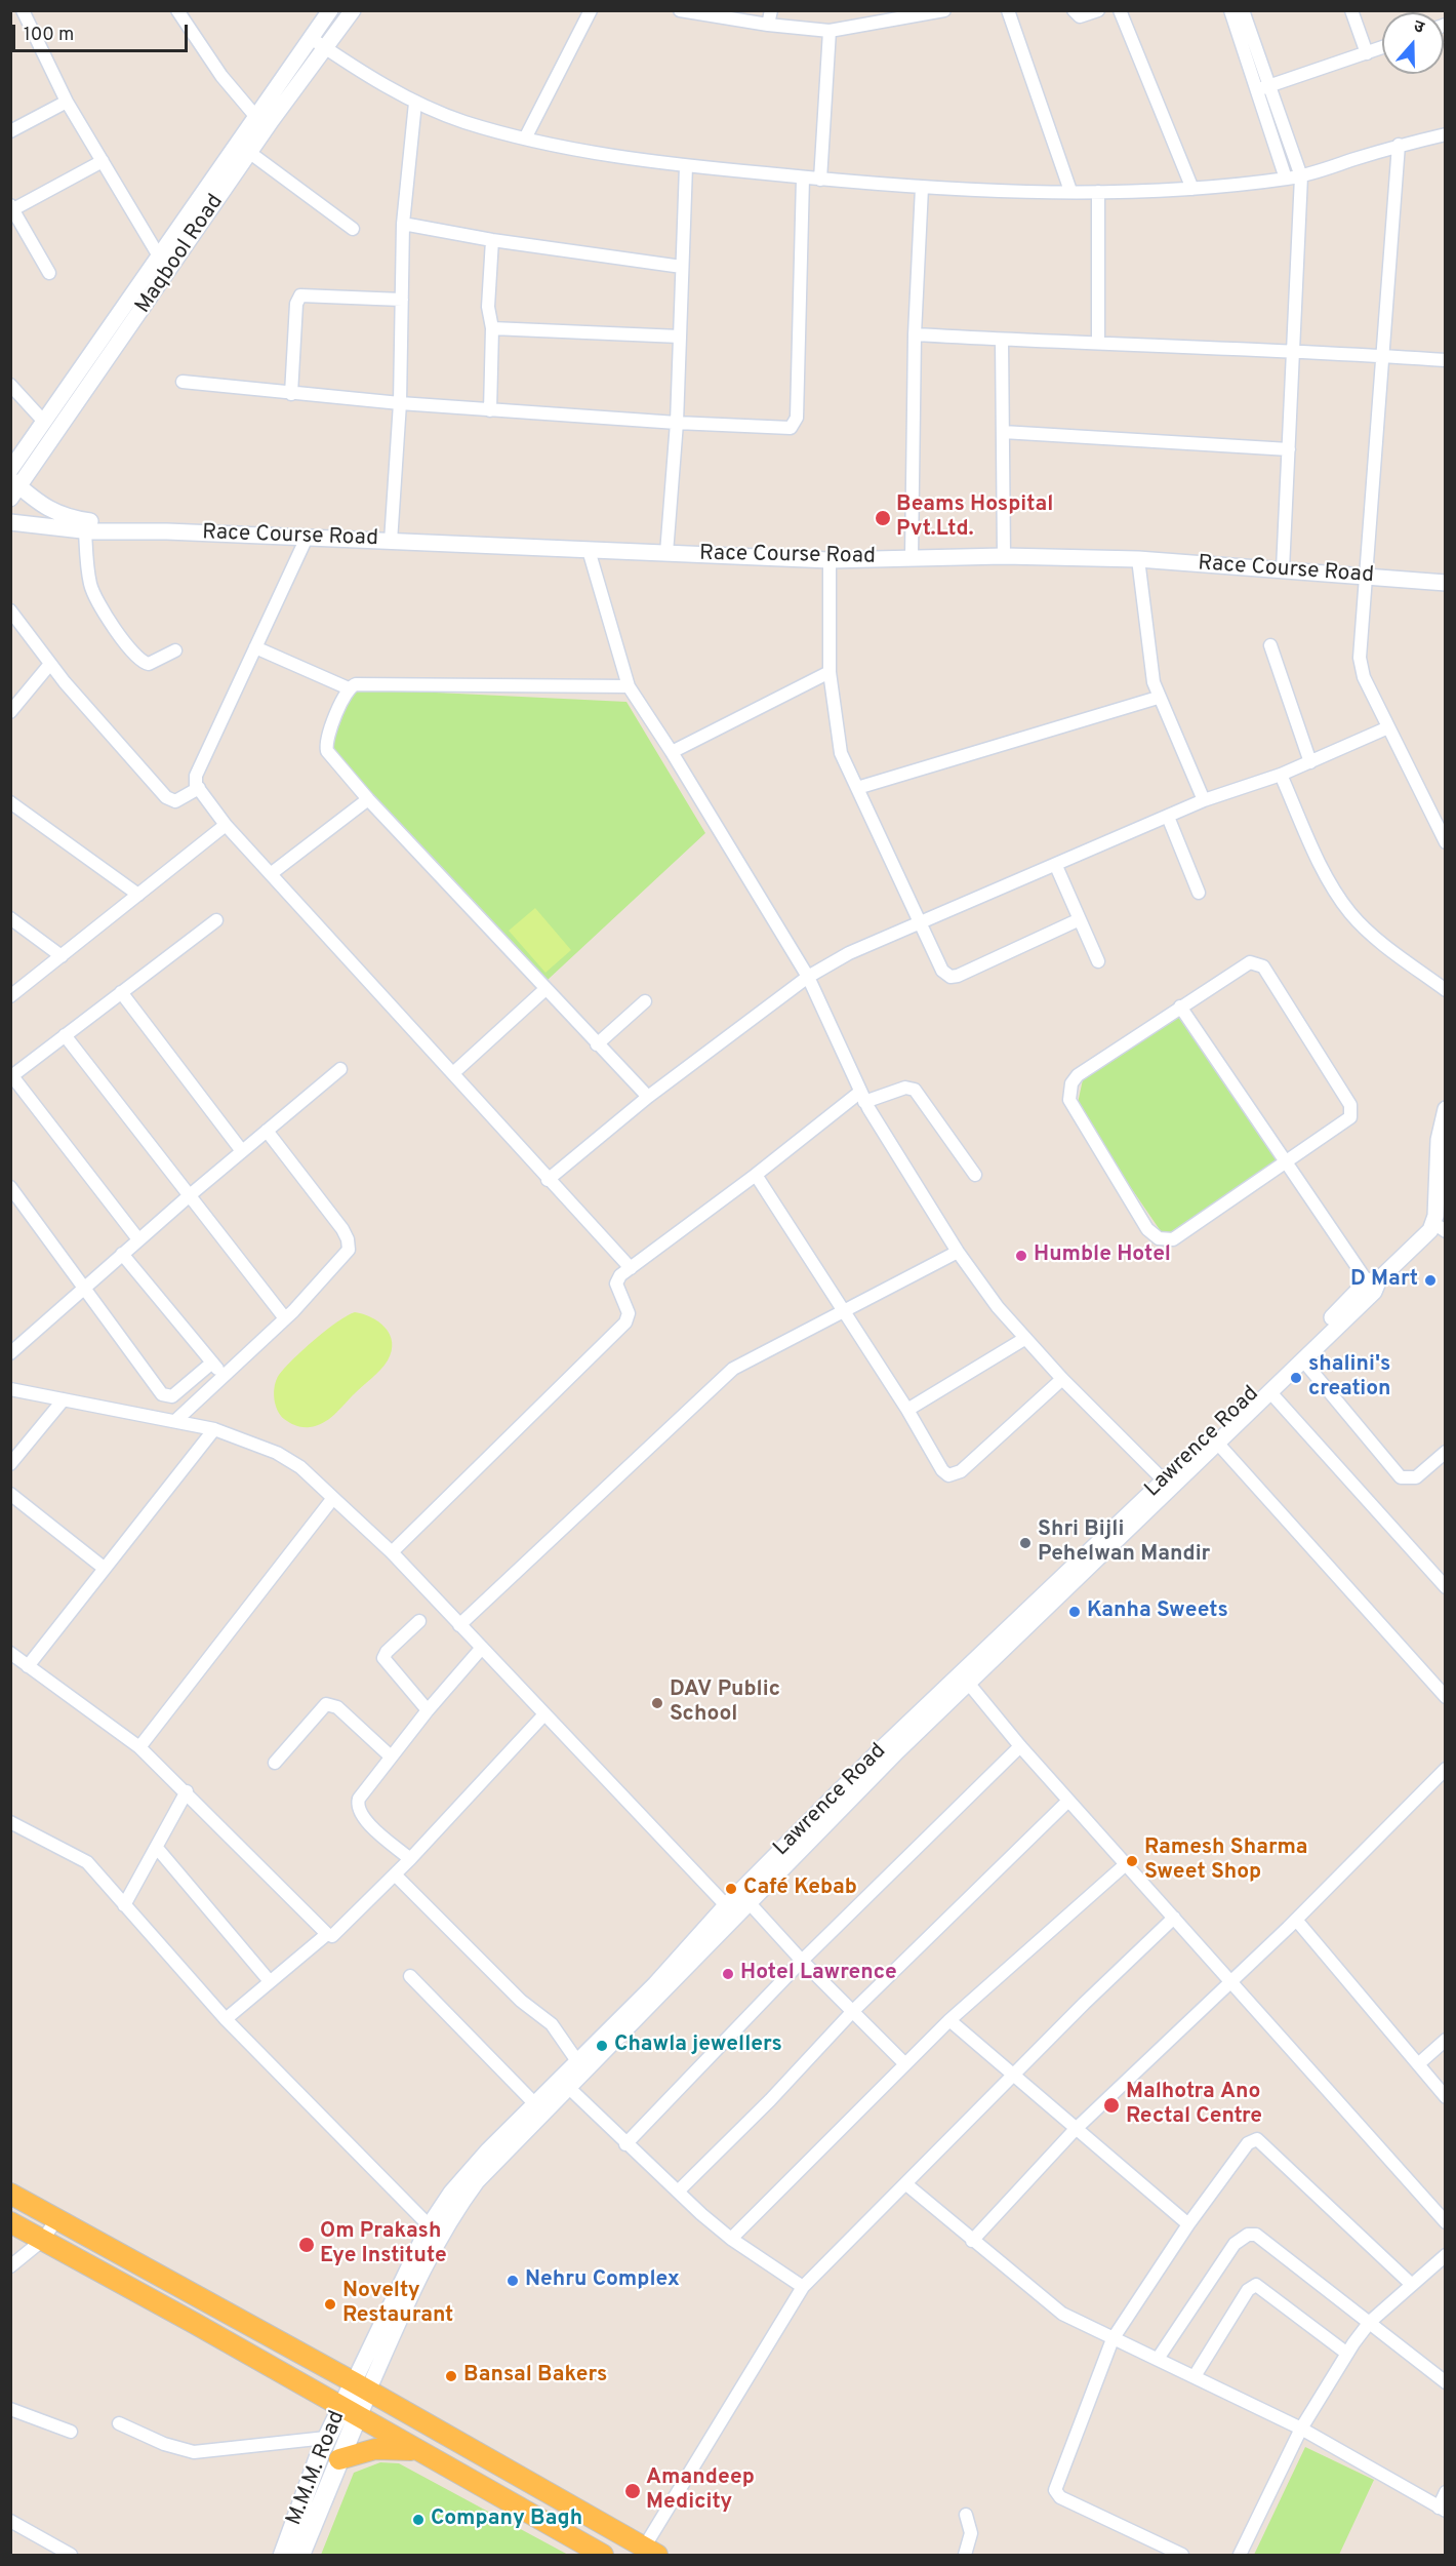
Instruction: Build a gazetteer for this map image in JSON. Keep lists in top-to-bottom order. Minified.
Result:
{"streets":{"main road":["M.M.M. Road"],"street":["Maqbool Road","Race Course Road","Lawrence Road"]},"crossings":[["Maqbool Road","Race Course Road"],["Lawrence Road","M.M.M. Road"]],"places":["Beams Hospital Pvt.Ltd.","Humble Hotel","D Mart","shalini's creation","Shri Bijli Pehelwan Mandir","Kanha Sweets","DAV Public School","Ramesh Sharma Sweet Shop","Café Kebab","Hotel Lawrence","Chawla jewellers","Malhotra Ano Rectal Centre","Om Prakash Eye Institute","Nehru Complex","Novelty Restaurant","Bansal Bakers","Amandeep Medicity","Company Bagh"],"scale_bar":"100 m","north":"top"}
